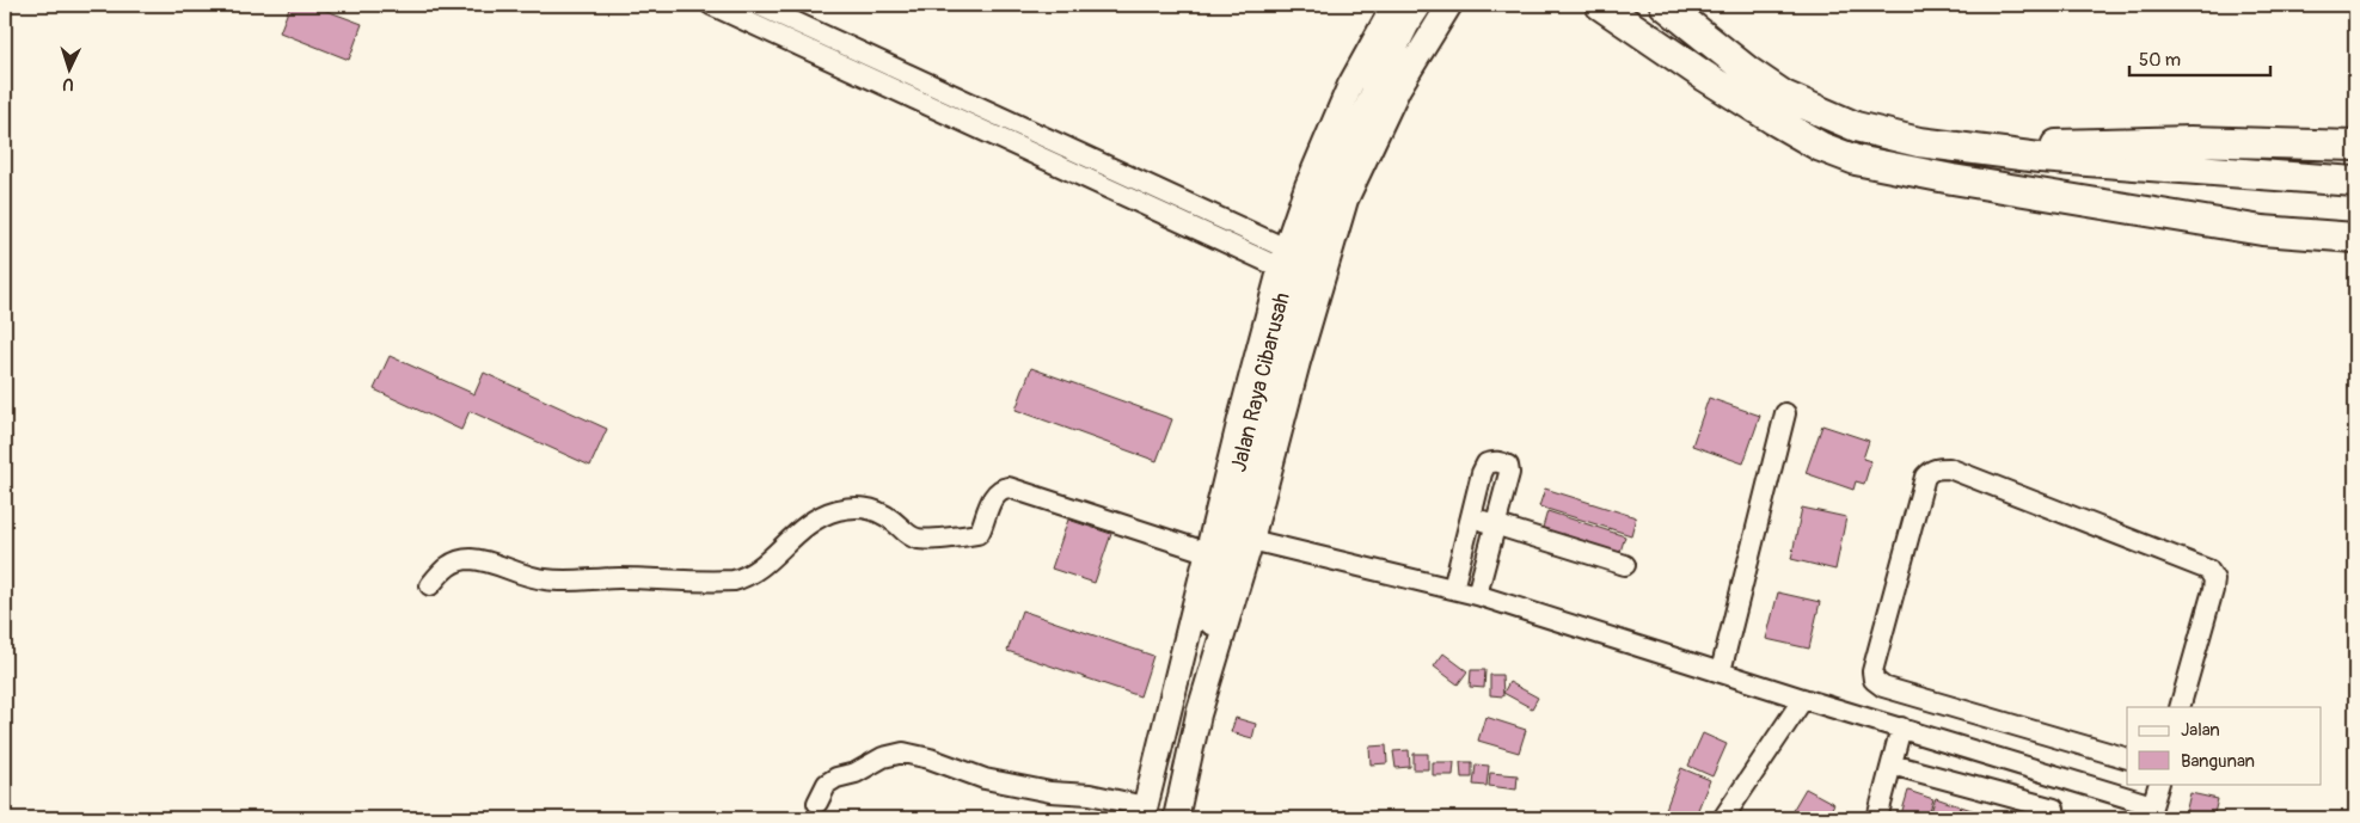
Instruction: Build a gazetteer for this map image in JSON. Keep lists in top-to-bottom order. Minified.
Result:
{"streets":{"main road":["Jalan Raya Cibarusah"]},"legend":["Jalan","Bangunan"],"scale_bar":"50 m","north":"bottom"}
